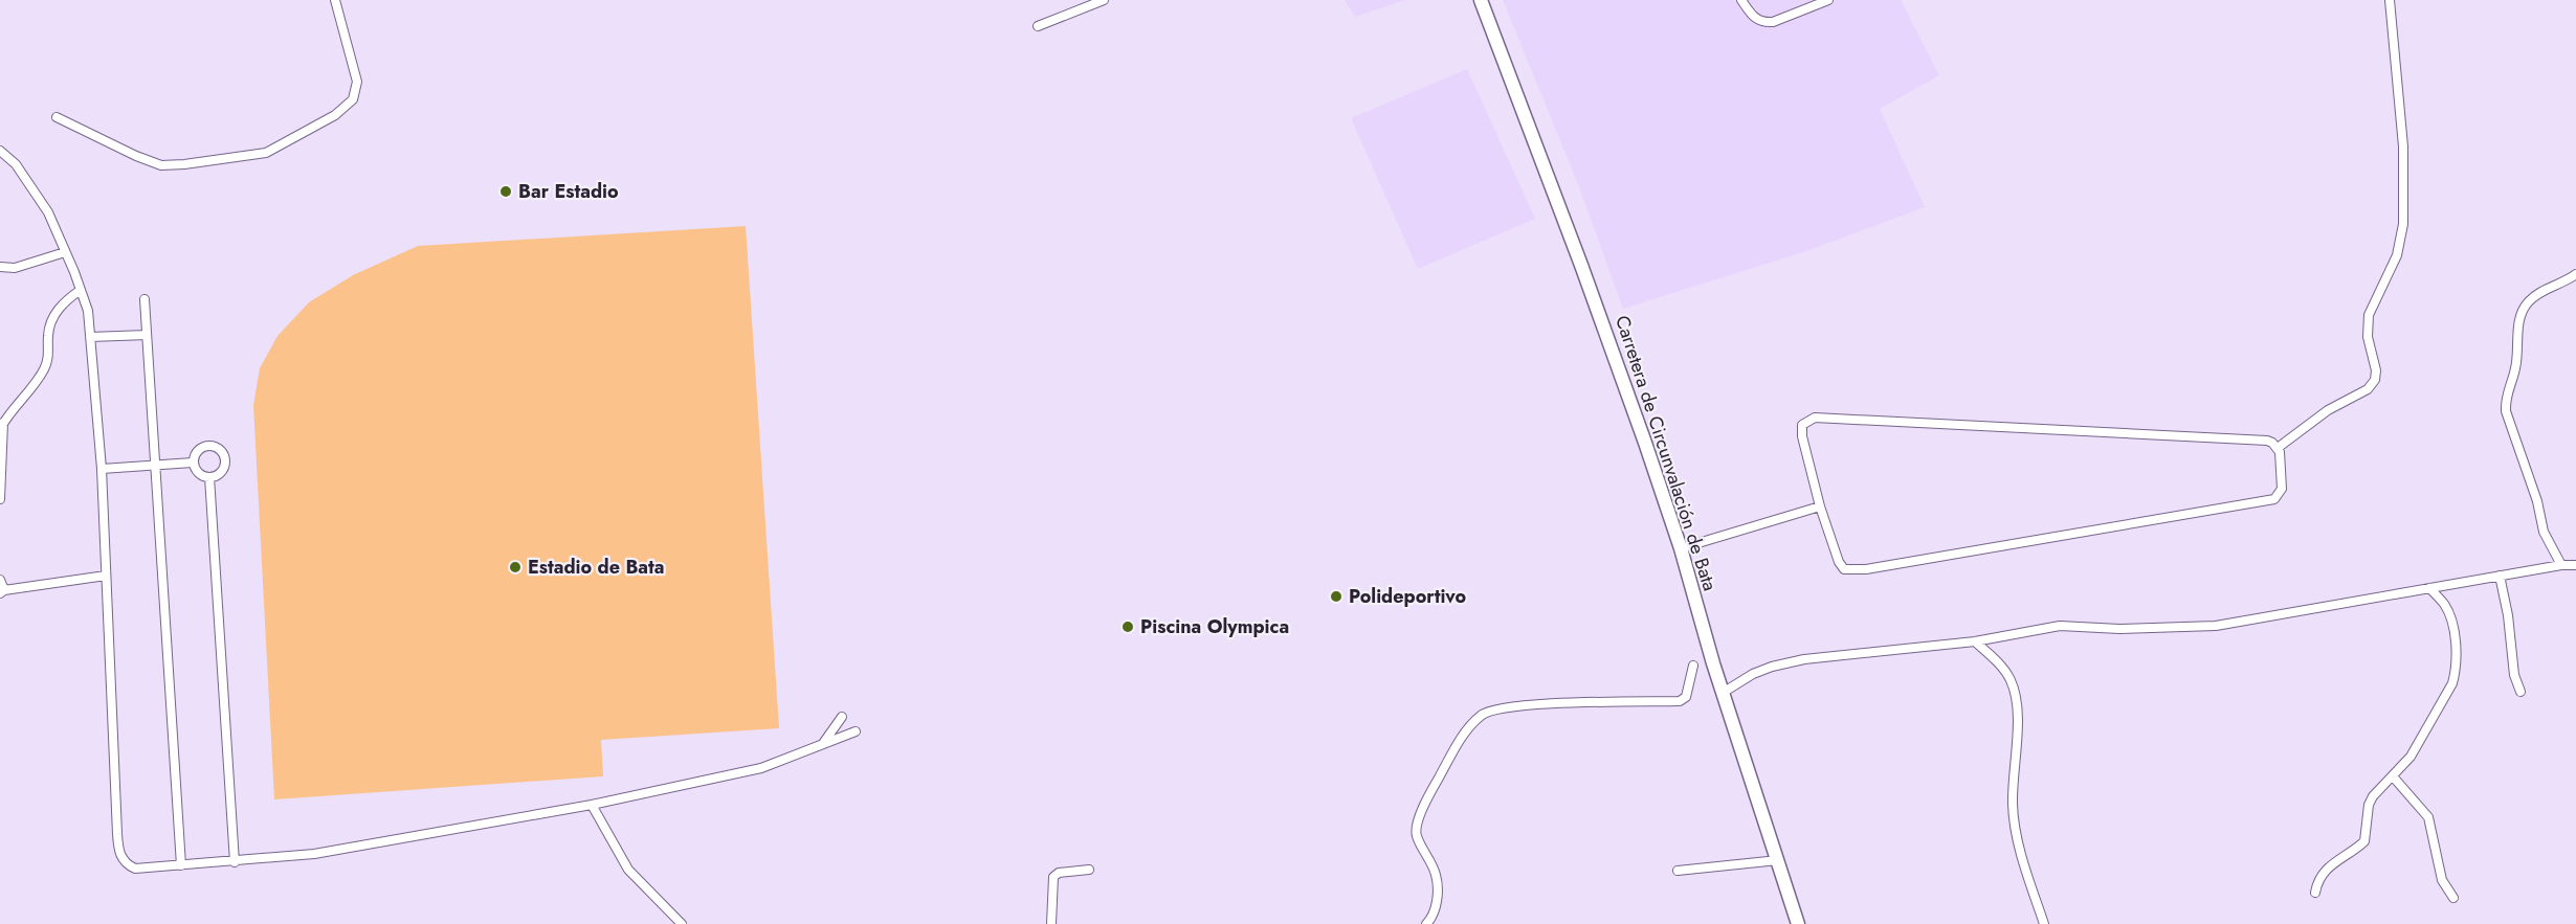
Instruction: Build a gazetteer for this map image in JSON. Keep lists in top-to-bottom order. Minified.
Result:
{"streets":{"main road":["Carretera de Circunvalación de Bata"]},"places":["Bar Estadio","Estadio de Bata","Polideportivo","Piscina Olympica"]}
